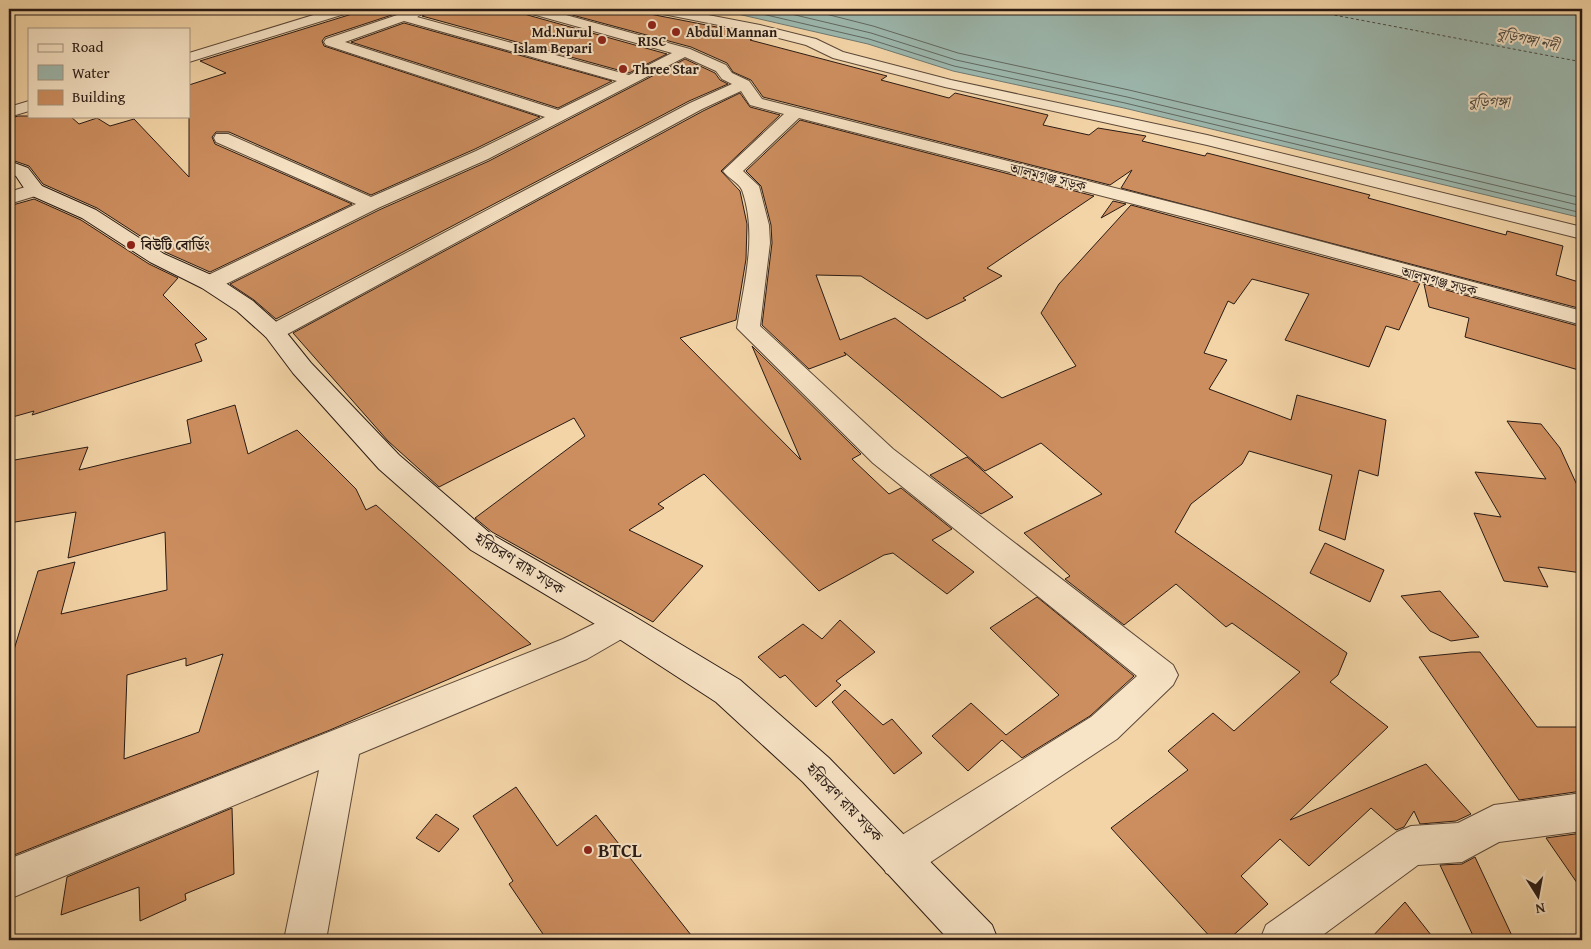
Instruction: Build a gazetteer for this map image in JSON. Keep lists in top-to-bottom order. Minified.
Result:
{"streets":{"street":["আলমগঞ্জ সড়ক","হরিচরণ রায় সড়ক"]},"water":["বুড়িগঙ্গা নদী","বুড়িগঙ্গা"],"places":["RISC","Abdul Mannan","Md.Nurul Islam Bepari","Three Star","বিউটি বোর্ডিং","BTCL"],"legend":["Road","Water","Building"],"north":"bottom"}
